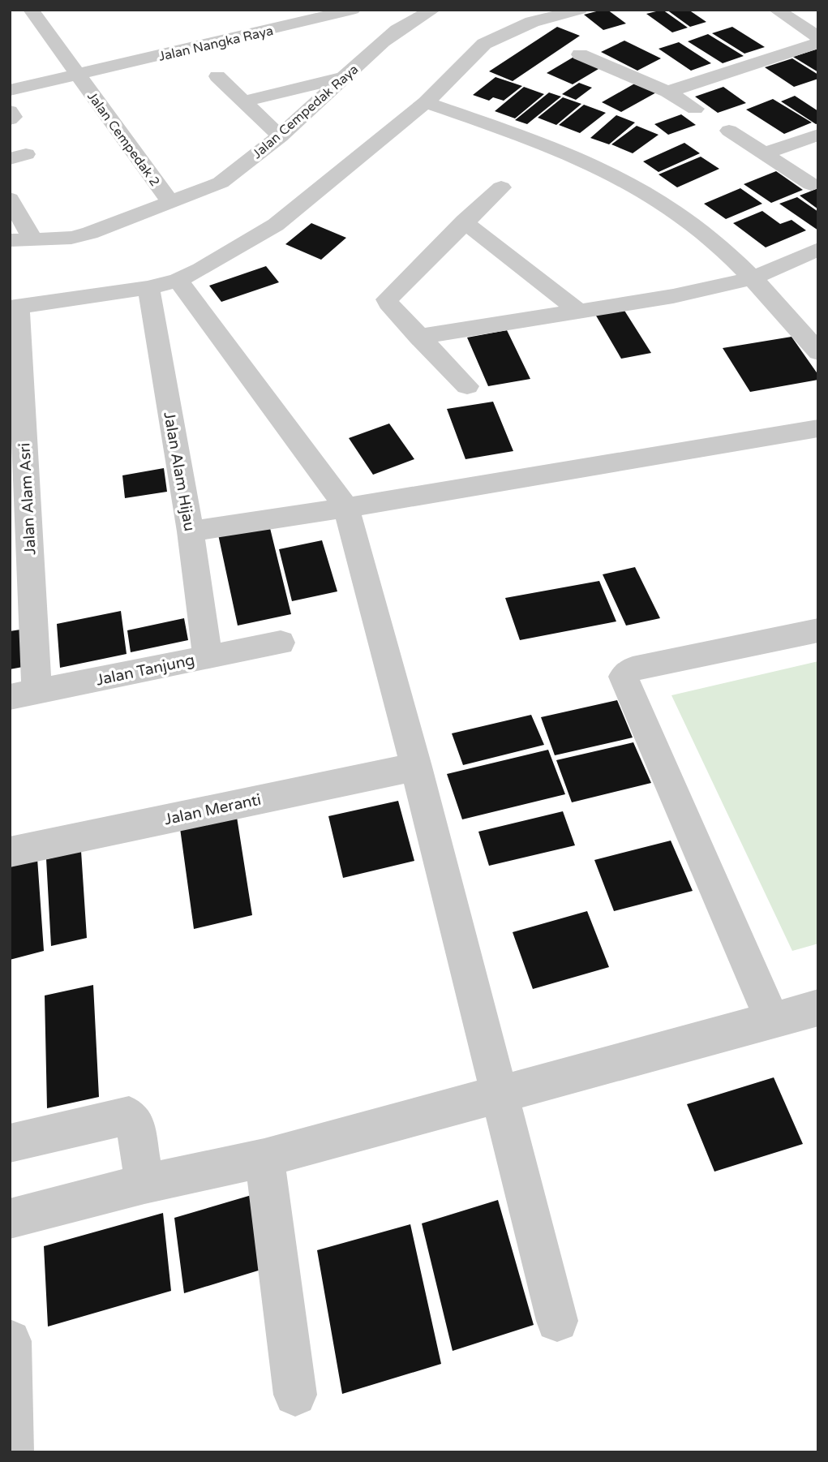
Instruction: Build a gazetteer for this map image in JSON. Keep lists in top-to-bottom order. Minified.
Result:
{"streets":{"street":["Jalan Nangka Raya","Jalan Cempedak Raya","Jalan Cempedak 2","Jalan Alam Hijau","Jalan Alam Asri","Jalan Tanjung","Jalan Meranti"]},"crossings":[["Jalan Nangka Raya","Jalan Cempedak Raya"],["Jalan Nangka Raya","Jalan Cempedak 2"],["Jalan Cempedak Raya","Jalan Cempedak 2"],["Jalan Alam Hijau","Jalan Tanjung"],["Jalan Alam Asri","Jalan Tanjung"]]}
